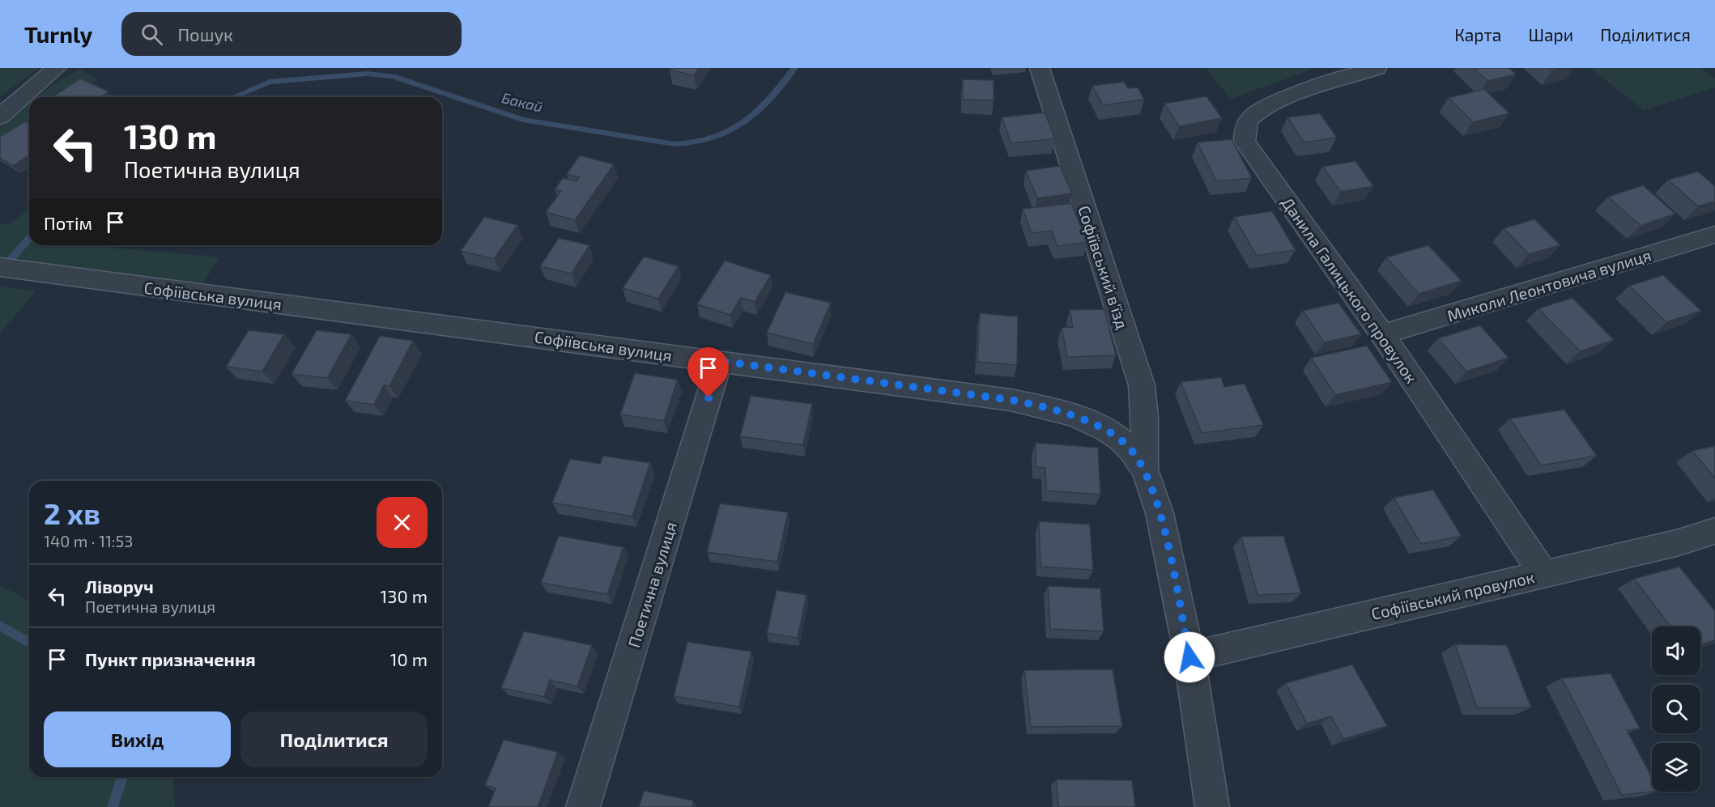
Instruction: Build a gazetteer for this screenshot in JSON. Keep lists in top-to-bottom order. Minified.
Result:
{"streets":{"street":["Софіївський в'їзд","Миколи Леонтовича вулиця","Данила Галицького провулок","Софіївська вулиця","Поетична вулиця","Софіївський провулок"]},"crossings":[["Софіївський в'їзд","Софіївська вулиця"],["Миколи Леонтовича вулиця","Данила Галицького провулок"],["Данила Галицького провулок","Софіївський провулок"],["Софіївська вулиця","Поетична вулиця"],["Софіївська вулиця","Софіївський провулок"]],"water":["Бакай"],"page":{"header":"Turnly","search":"Пошук","nav":["Карта","Шари","Поділитися"],"turn":["130 m","Поетична вулиця"],"then":"Потім","heading":["2 хв","140 m · 11:53"],"list":[{"name":"Ліворуч","note":"Поетична вулиця","value":"130 m"},{"name":"Пункт призначення","value":"10 m"}],"buttons":["Вихід","Поділитися"]}}
